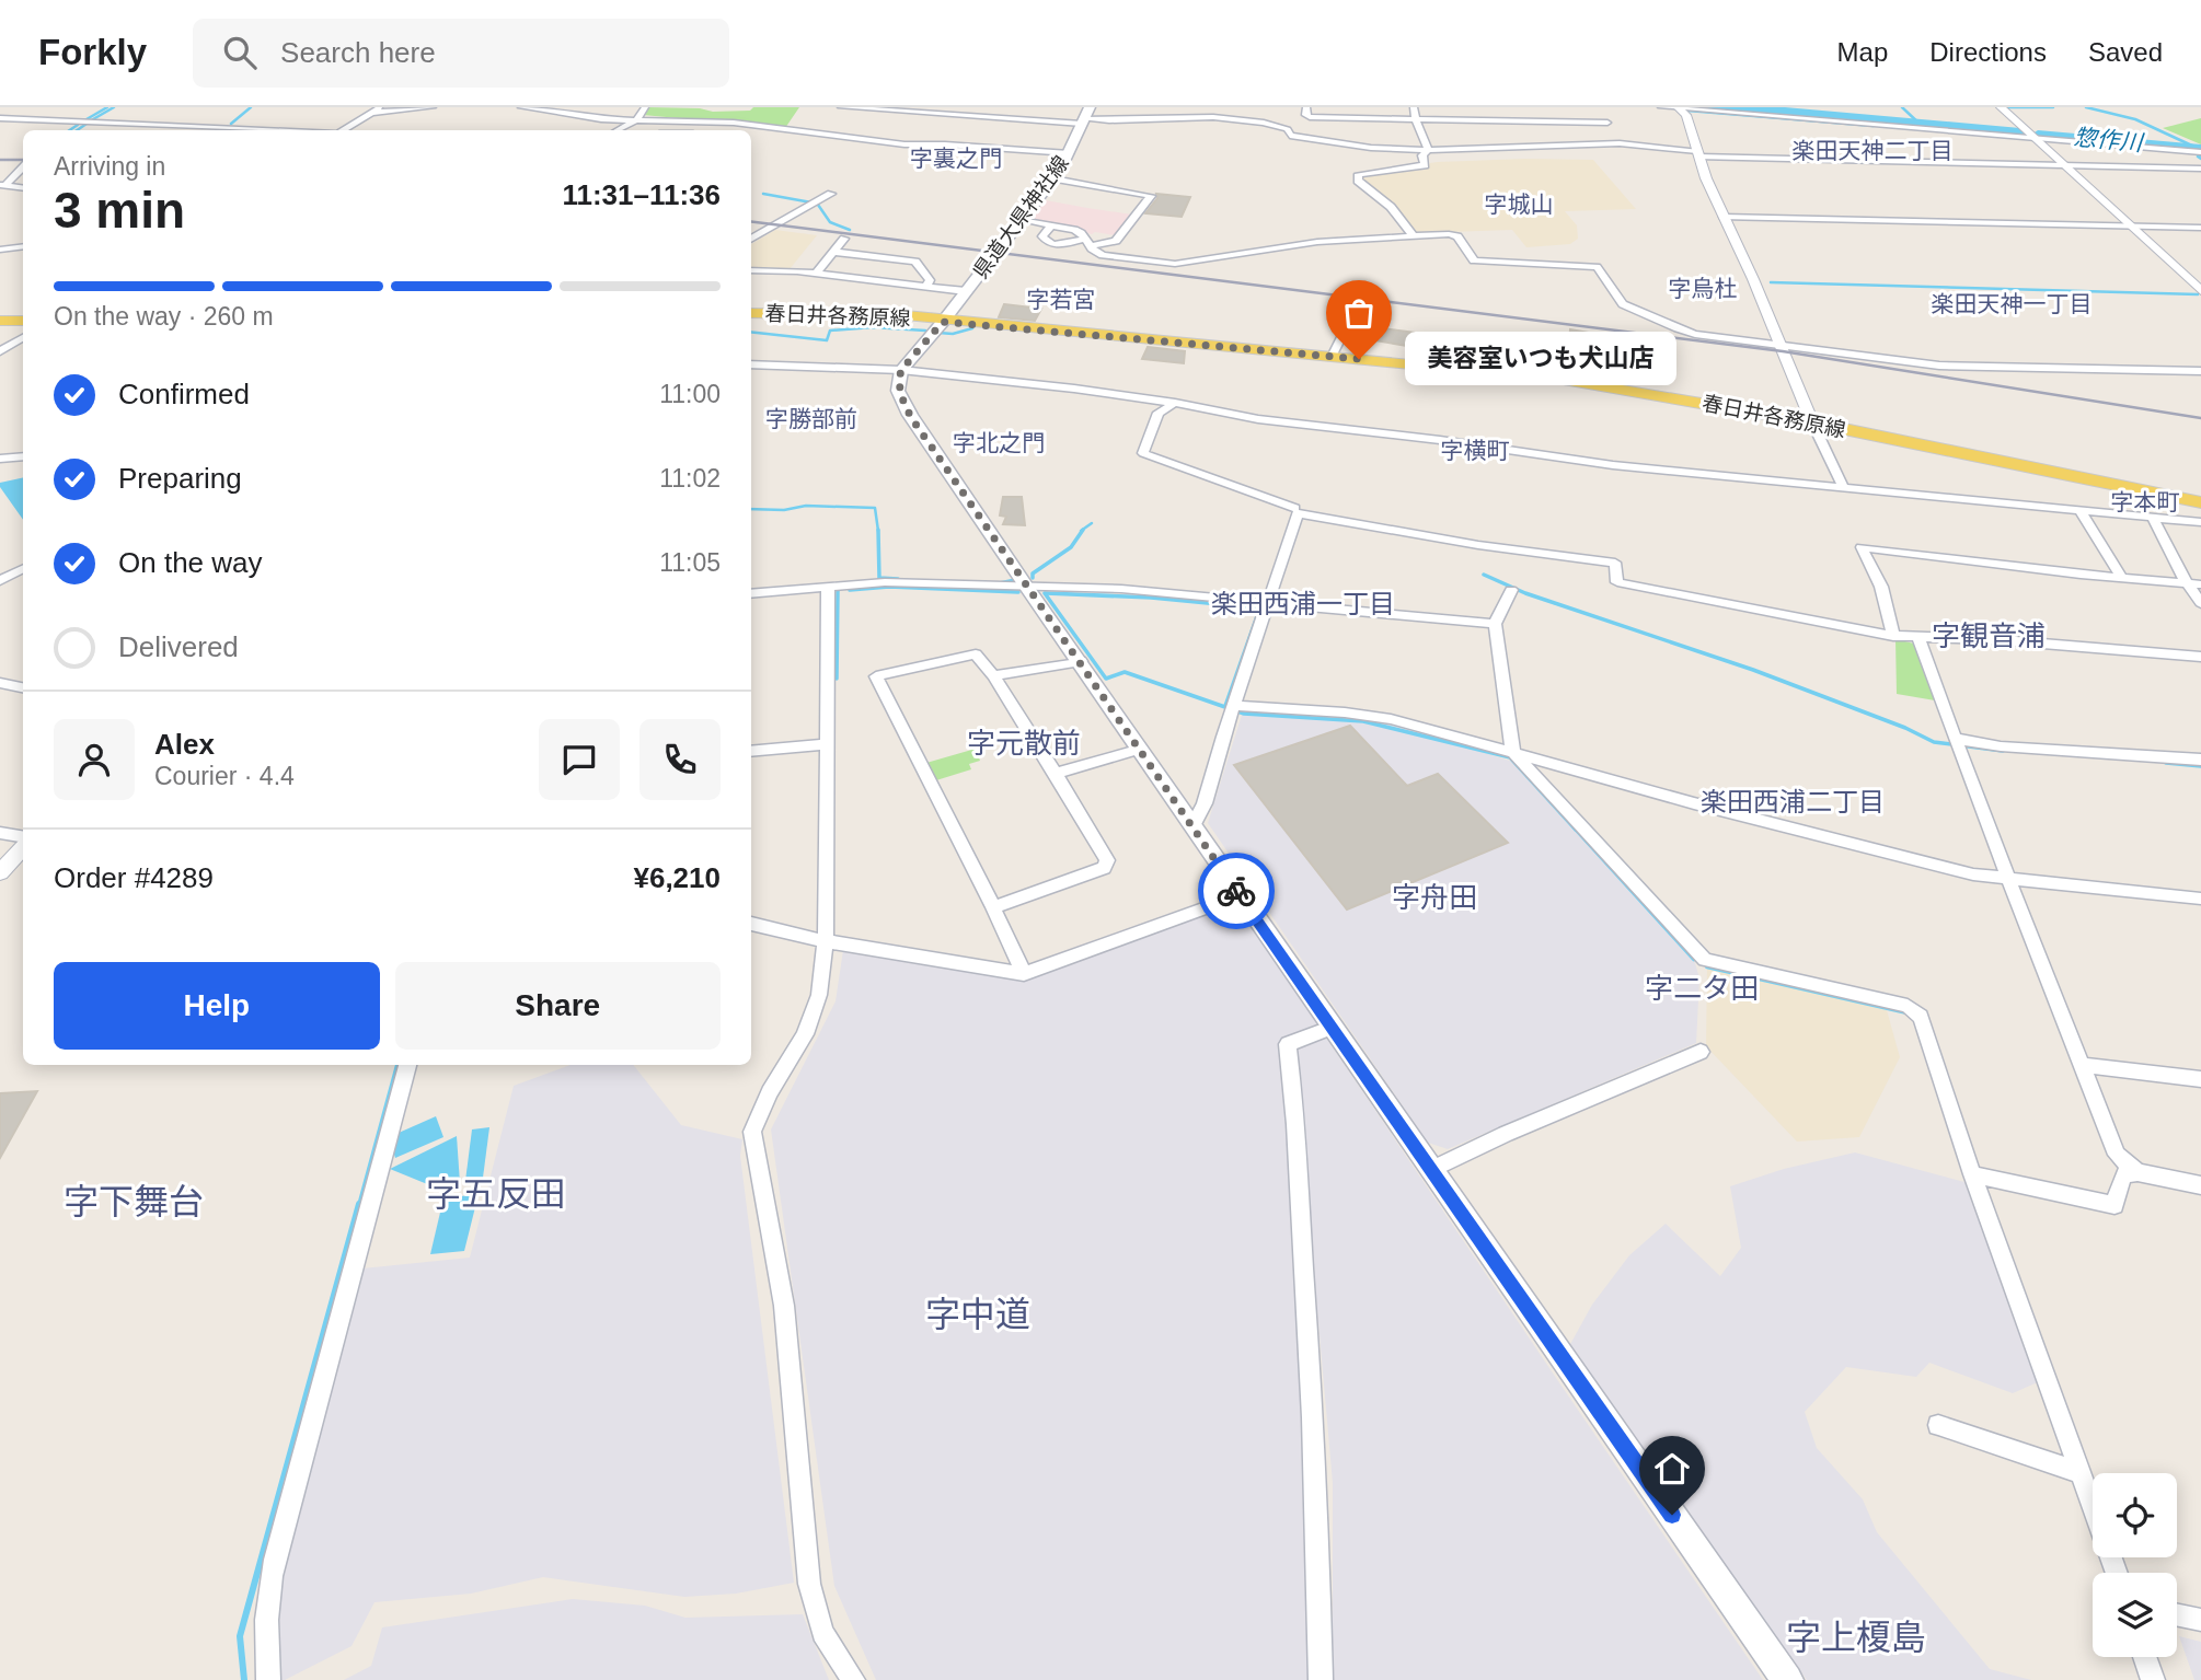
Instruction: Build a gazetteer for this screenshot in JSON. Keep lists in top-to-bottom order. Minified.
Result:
{"streets":{"main road":["県道大県神社線","春日井各務原線"]},"crossings":[["県道大県神社線","春日井各務原線"]],"districts":["楽田天神二丁目","字裏之門","字城山","字烏杜","字若宮","楽田天神一丁目","字勝部前","字北之門","字横町","字本町","楽田西浦一丁目","字観音浦","字元散前","楽田西浦二丁目","字舟田","字二タ田","字五反田","字下舞台","字中道","字上榎島"],"water":["惣作川"],"places":["美容室いつも犬山店"],"page":{"header":"Forkly","search":"Search here","nav":["Map","Directions","Saved"],"heading":["3 min","Arriving in","11:31–11:36"],"panel":["Alex","Courier · 4.4","Order #4289","¥6,210"],"bar":"On the way · 260 m","bubble":"美容室いつも犬山店","list":[["Confirmed","11:00"],["Preparing","11:02"],["On the way","11:05"],"Delivered"],"buttons":["Help","Share"]}}
